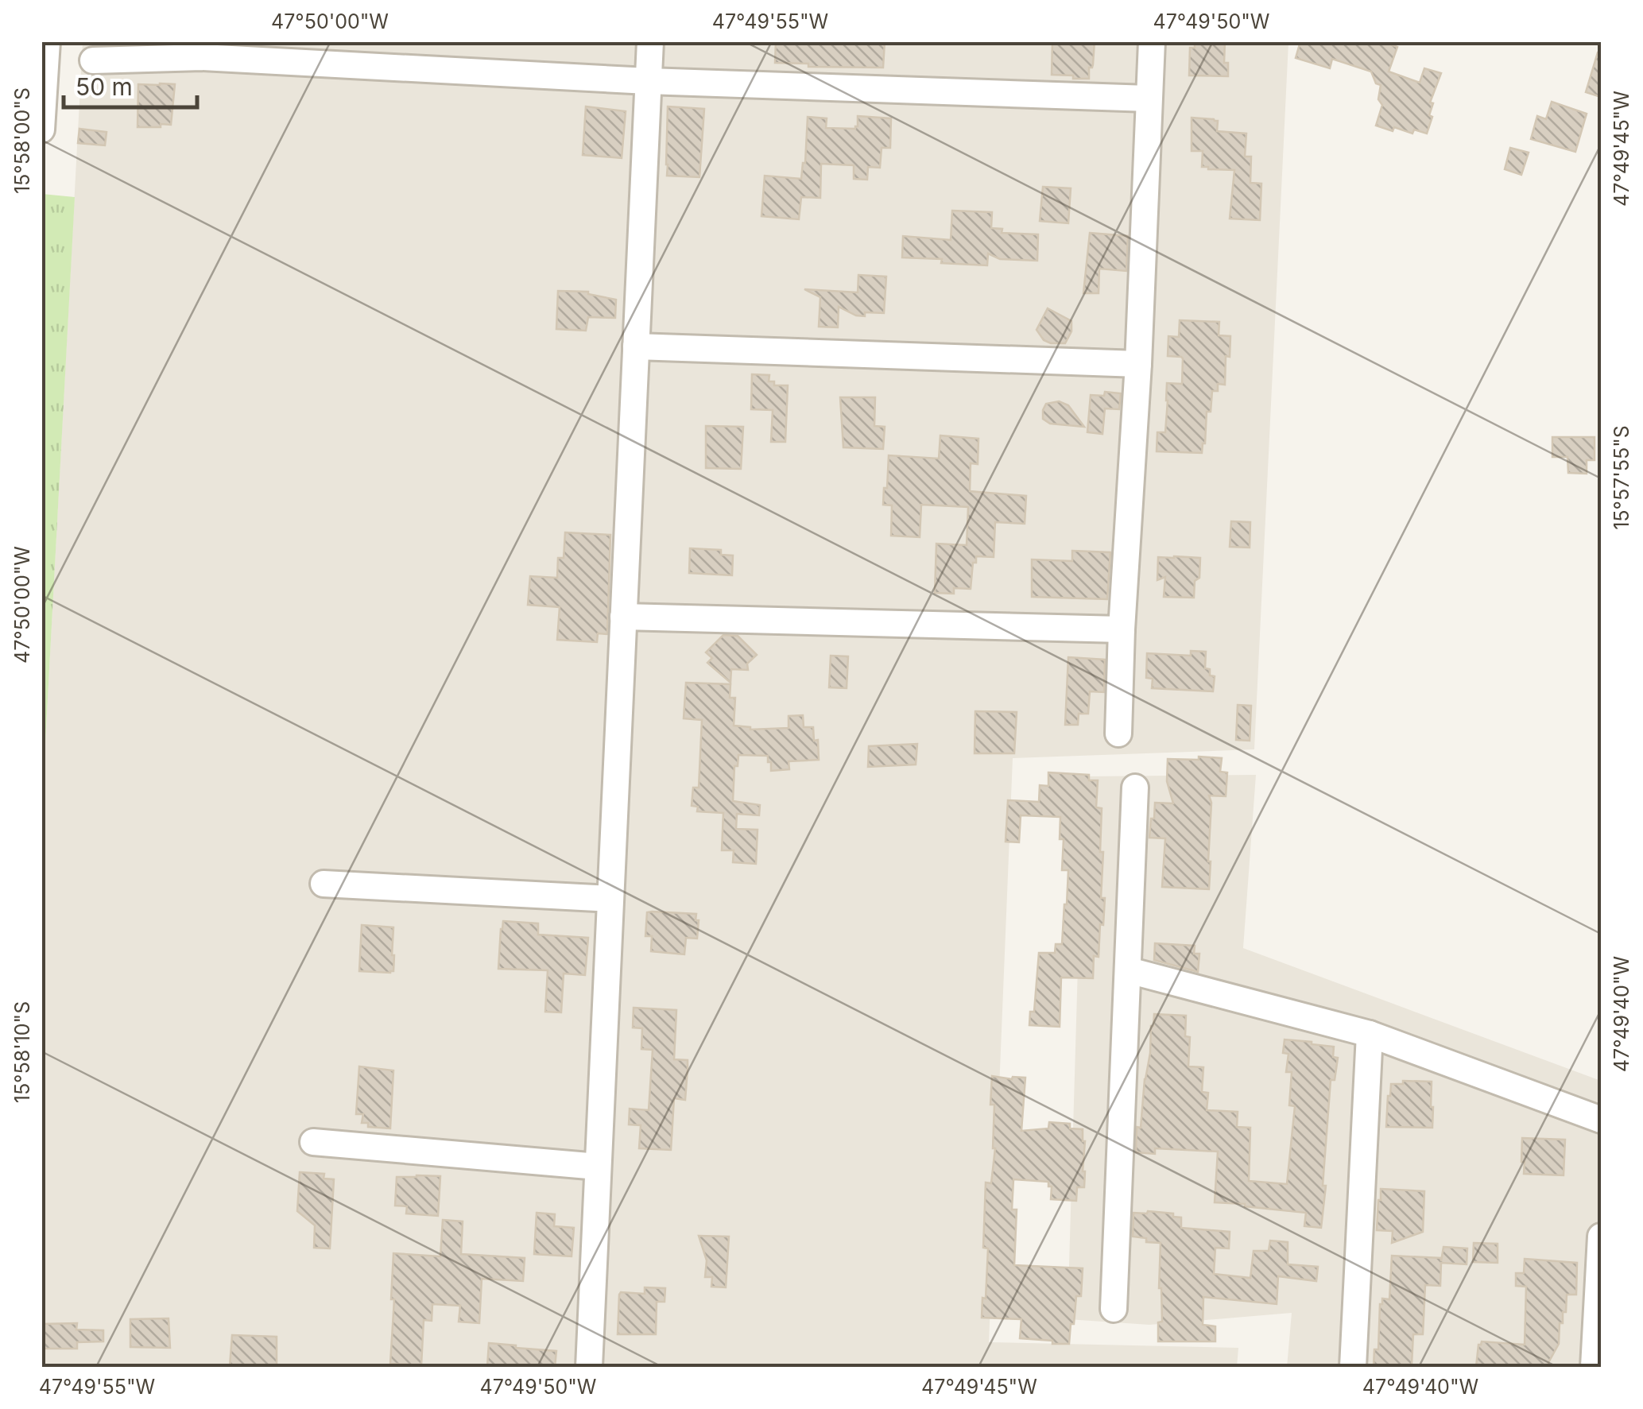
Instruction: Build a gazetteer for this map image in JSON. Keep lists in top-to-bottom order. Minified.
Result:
{"scale_bar":"50 m","coordinates":["47°50'00\"W","47°49'55\"W","47°49'50\"W","15°58'00\"S","47°49'45\"W","15°57'55\"S","47°49'40\"W","15°58'10\"S"]}
